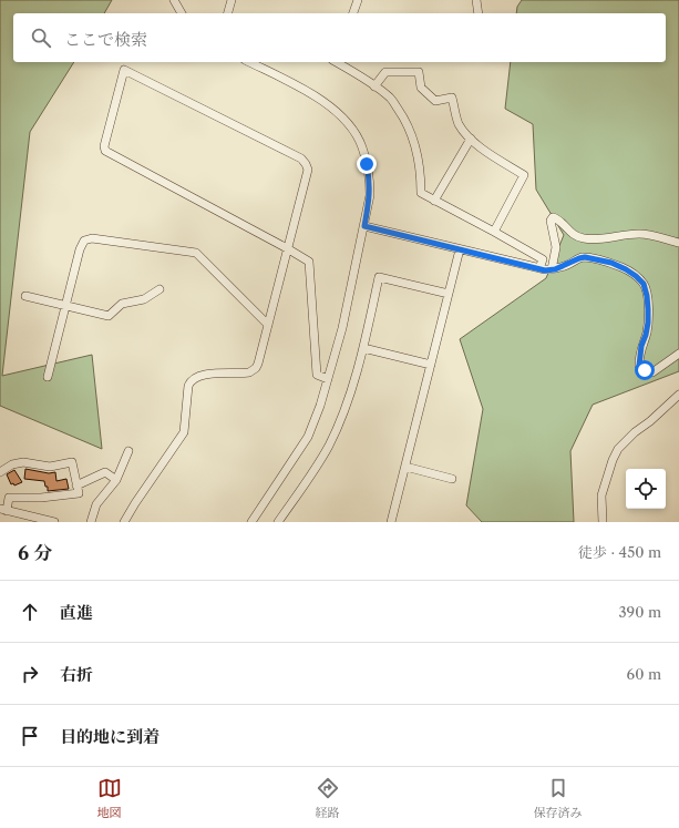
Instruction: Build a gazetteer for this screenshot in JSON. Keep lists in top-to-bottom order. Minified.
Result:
{"page":{"search":"ここで検索","heading":["6 分","徒歩 · 450 m"],"list":[["直進","390 m"],["右折","60 m"],"目的地に到着"],"nav":["地図","経路","保存済み"]}}
